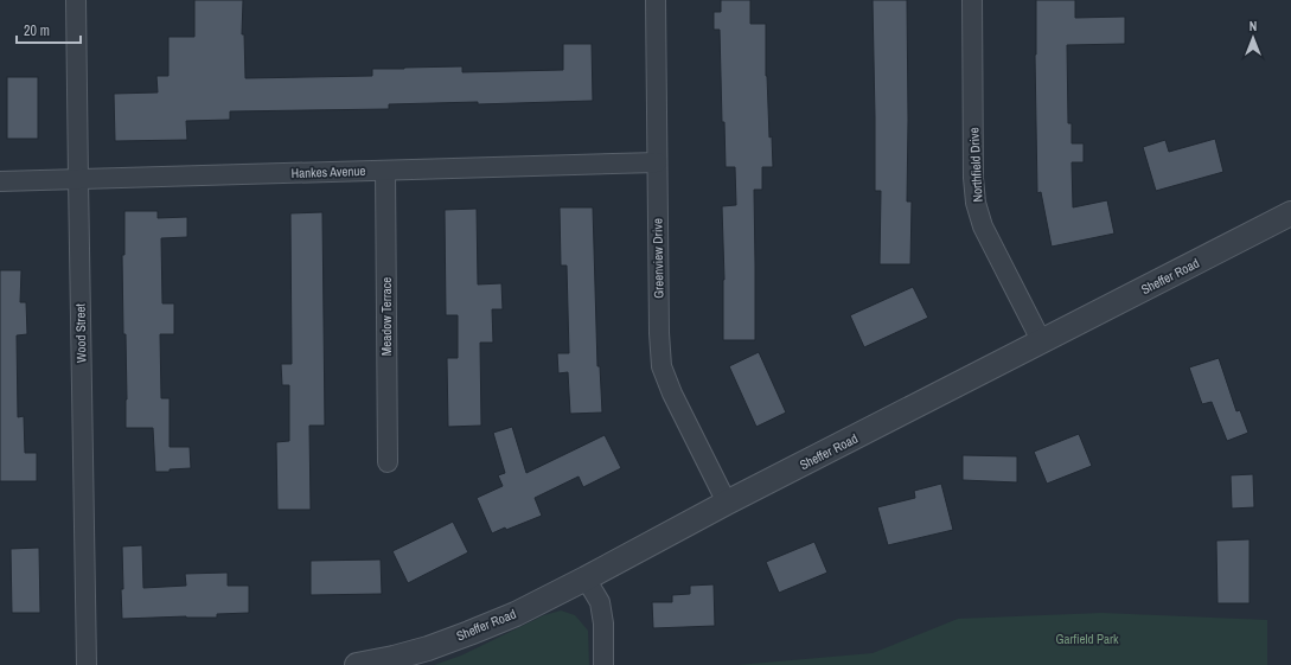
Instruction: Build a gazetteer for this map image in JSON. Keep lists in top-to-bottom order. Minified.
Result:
{"streets":{"street":["Northfield Drive","Hankes Avenue","Greenview Drive","Sheffer Road","Meadow Terrace","Wood Street"]},"crossings":[["Northfield Drive","Sheffer Road"],["Hankes Avenue","Greenview Drive"],["Hankes Avenue","Meadow Terrace"],["Hankes Avenue","Wood Street"],["Greenview Drive","Sheffer Road"]],"parks":["Garfield Park"],"scale_bar":"20 m","north":"top"}
